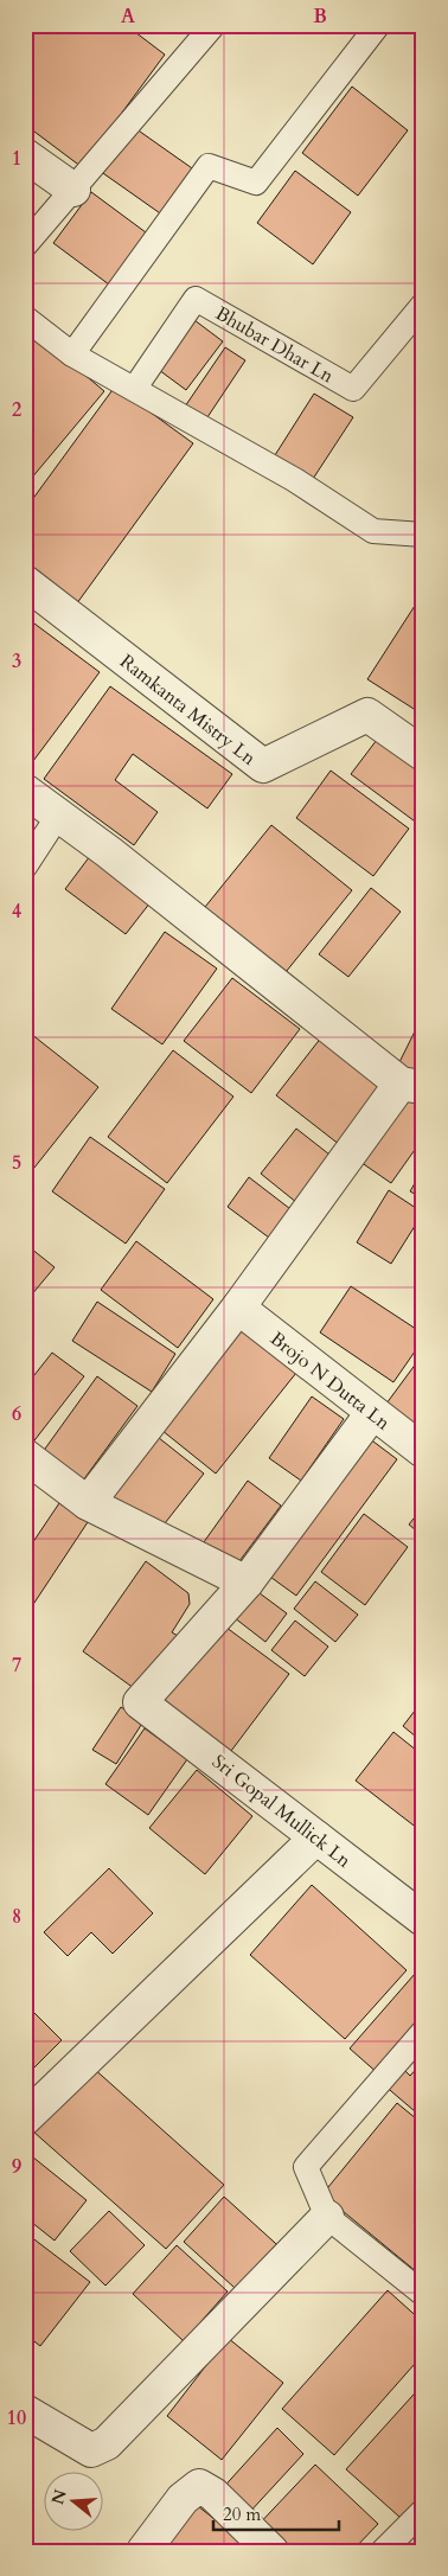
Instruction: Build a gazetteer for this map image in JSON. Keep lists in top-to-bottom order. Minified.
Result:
{"streets":{"street":["Ramkanta Mistry Ln","Brojo N Dutta Ln","Sri Gopal Mullick Ln"],"lane":["Bhubar Dhar Ln"]},"scale_bar":"20 m","north":"left","grid":{"columns":["A","B"],"rows":["1","2","3","4","5","6","7","8","9","10"]}}
